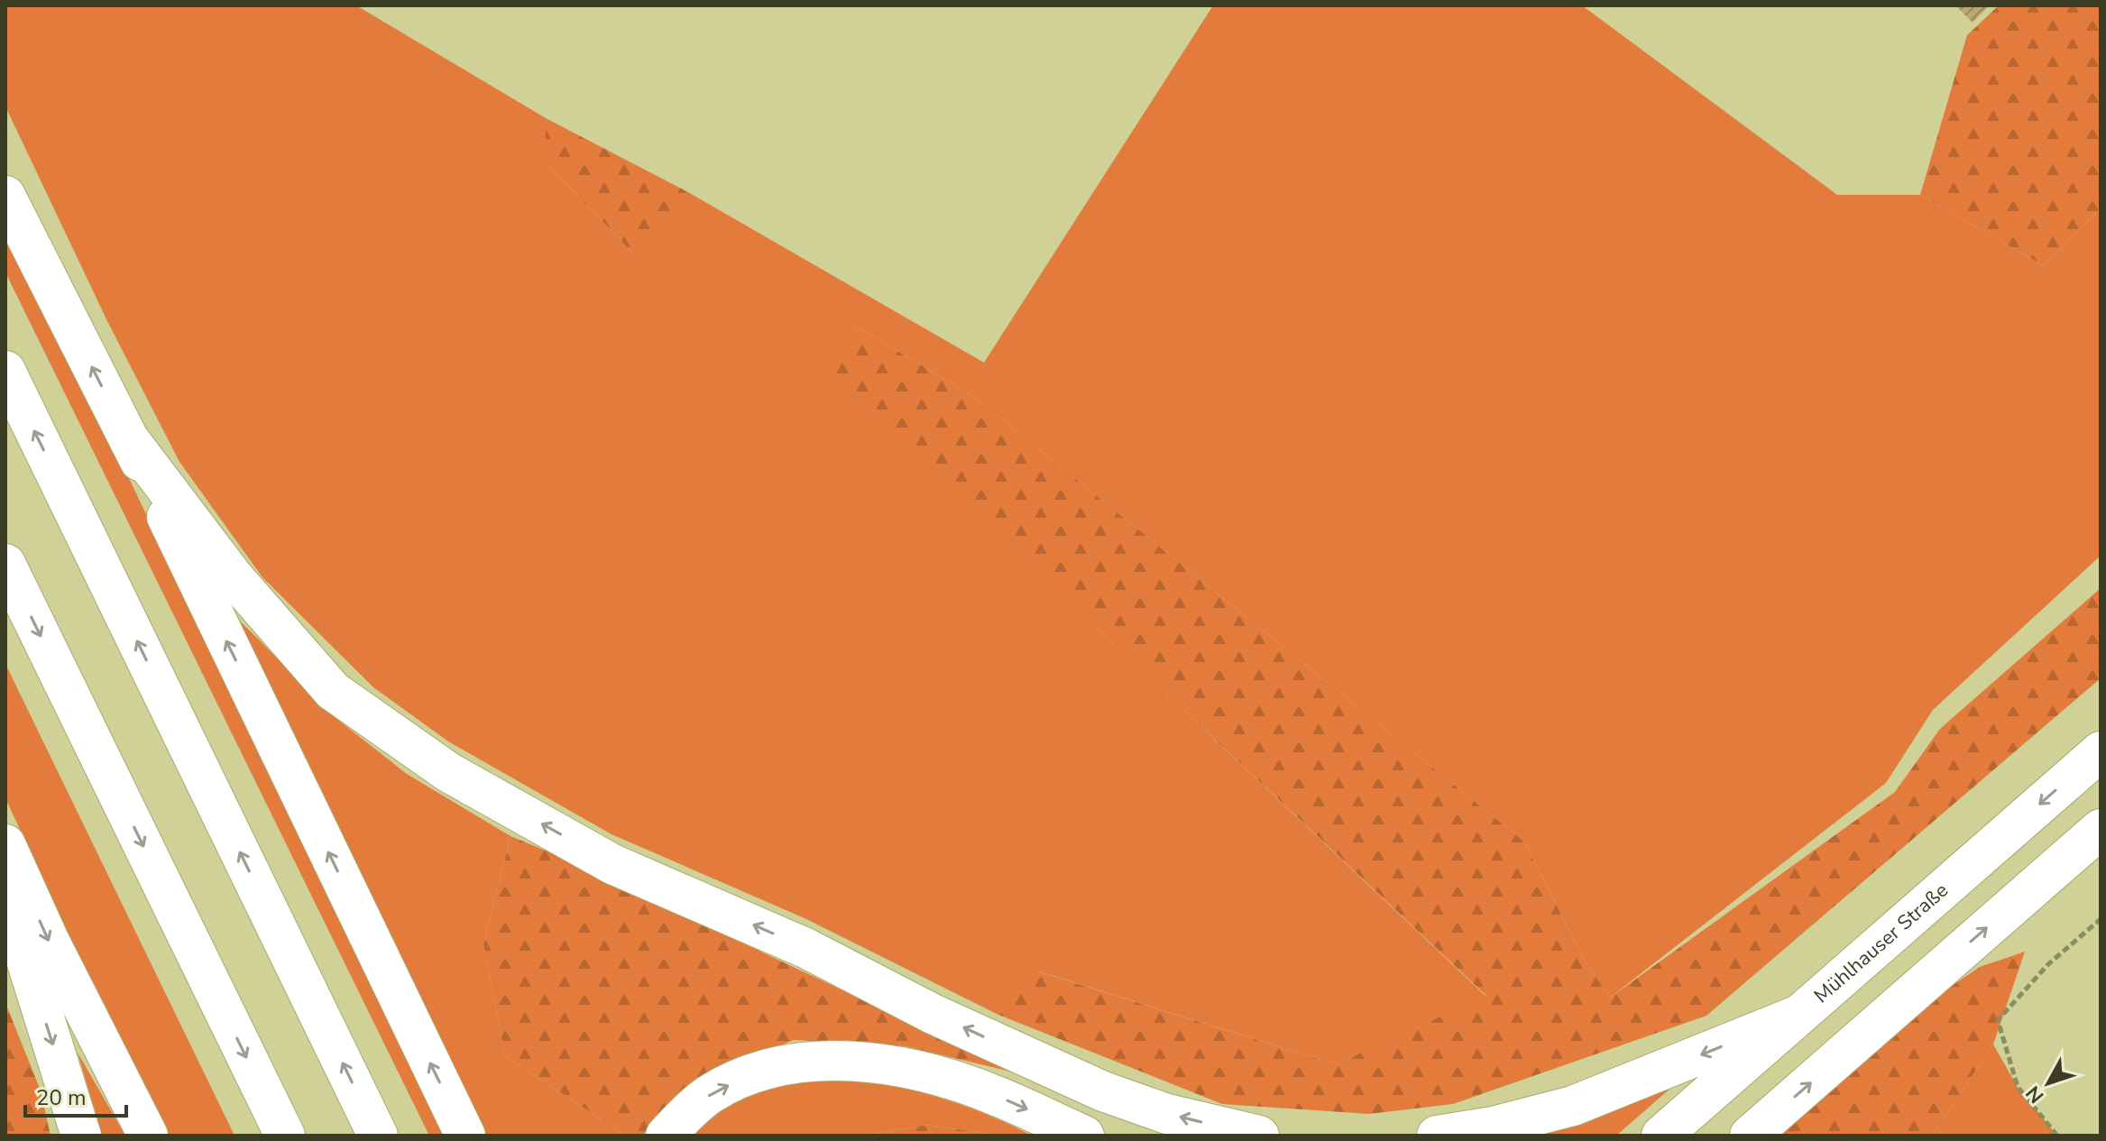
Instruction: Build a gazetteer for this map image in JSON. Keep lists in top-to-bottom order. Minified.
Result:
{"streets":{"main road":["Mühlhauser Straße"]},"scale_bar":"20 m","north":"bottom left"}
